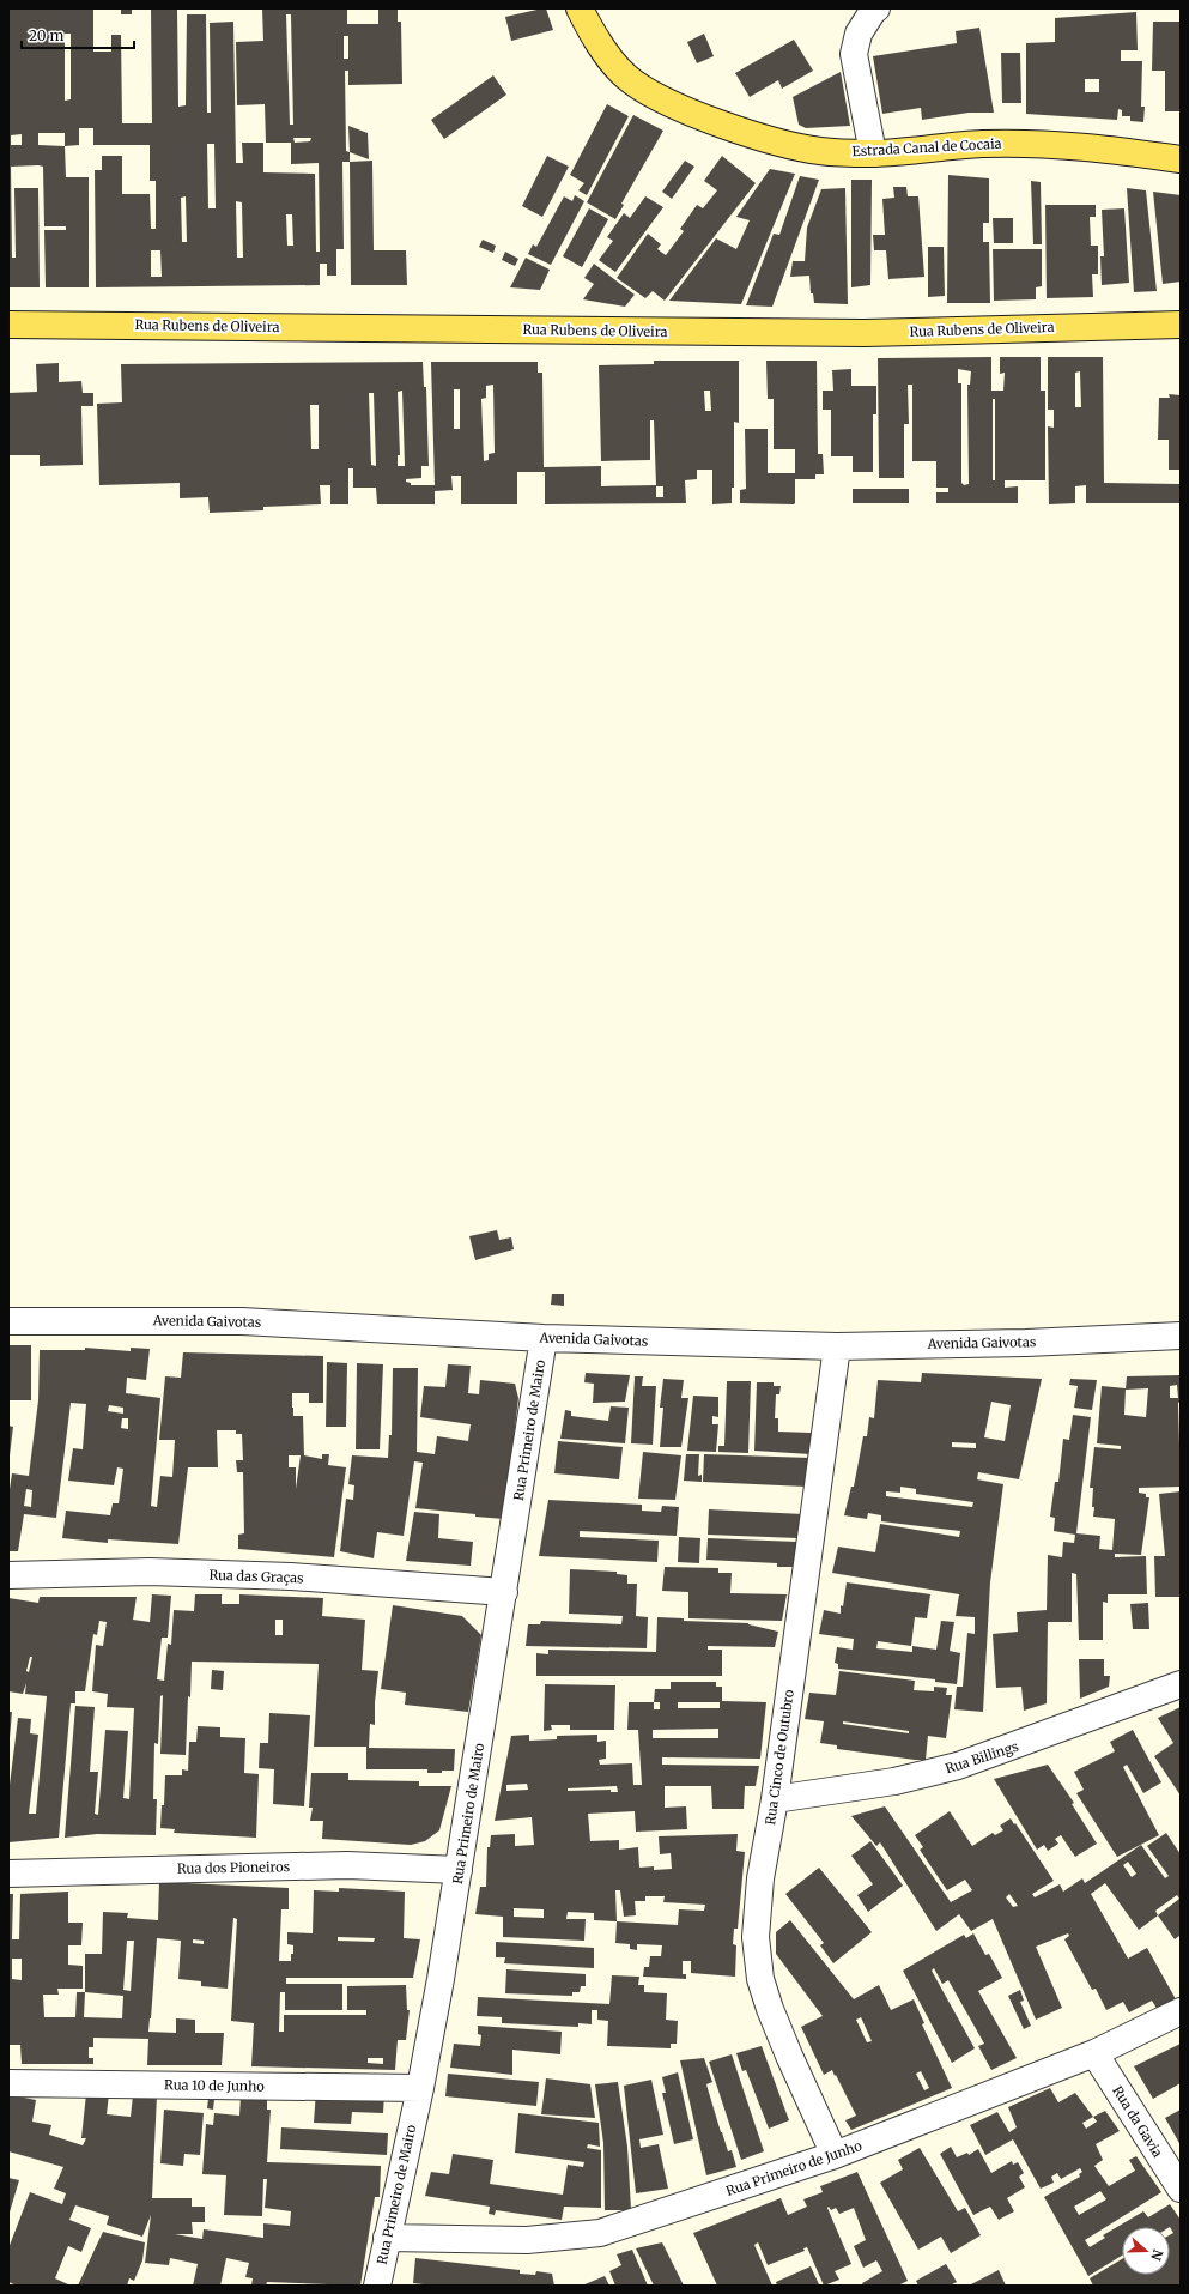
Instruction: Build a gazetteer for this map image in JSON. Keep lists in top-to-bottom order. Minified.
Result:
{"streets":{"main road":["Estrada Canal de Cocaia","Rua Rubens de Oliveira"],"street":["Avenida Gaivotas","Rua Primeiro de Mairo","Rua das Graças","Rua Cinco de Outubro","Rua Billings","Rua dos Pioneiros","Rua 10 de Junho","Rua da Gavia","Rua Primeiro de Junho"]},"crossings":[["Avenida Gaivotas","Rua Primeiro de Mairo"],["Avenida Gaivotas","Rua Cinco de Outubro"],["Rua Primeiro de Mairo","Rua das Graças"],["Rua Primeiro de Mairo","Rua dos Pioneiros"],["Rua Primeiro de Mairo","Rua 10 de Junho"],["Rua Primeiro de Mairo","Rua Primeiro de Junho"],["Rua Cinco de Outubro","Rua Billings"],["Rua Cinco de Outubro","Rua Primeiro de Junho"],["Rua da Gavia","Rua Primeiro de Junho"]],"scale_bar":"20 m","north":"right"}
